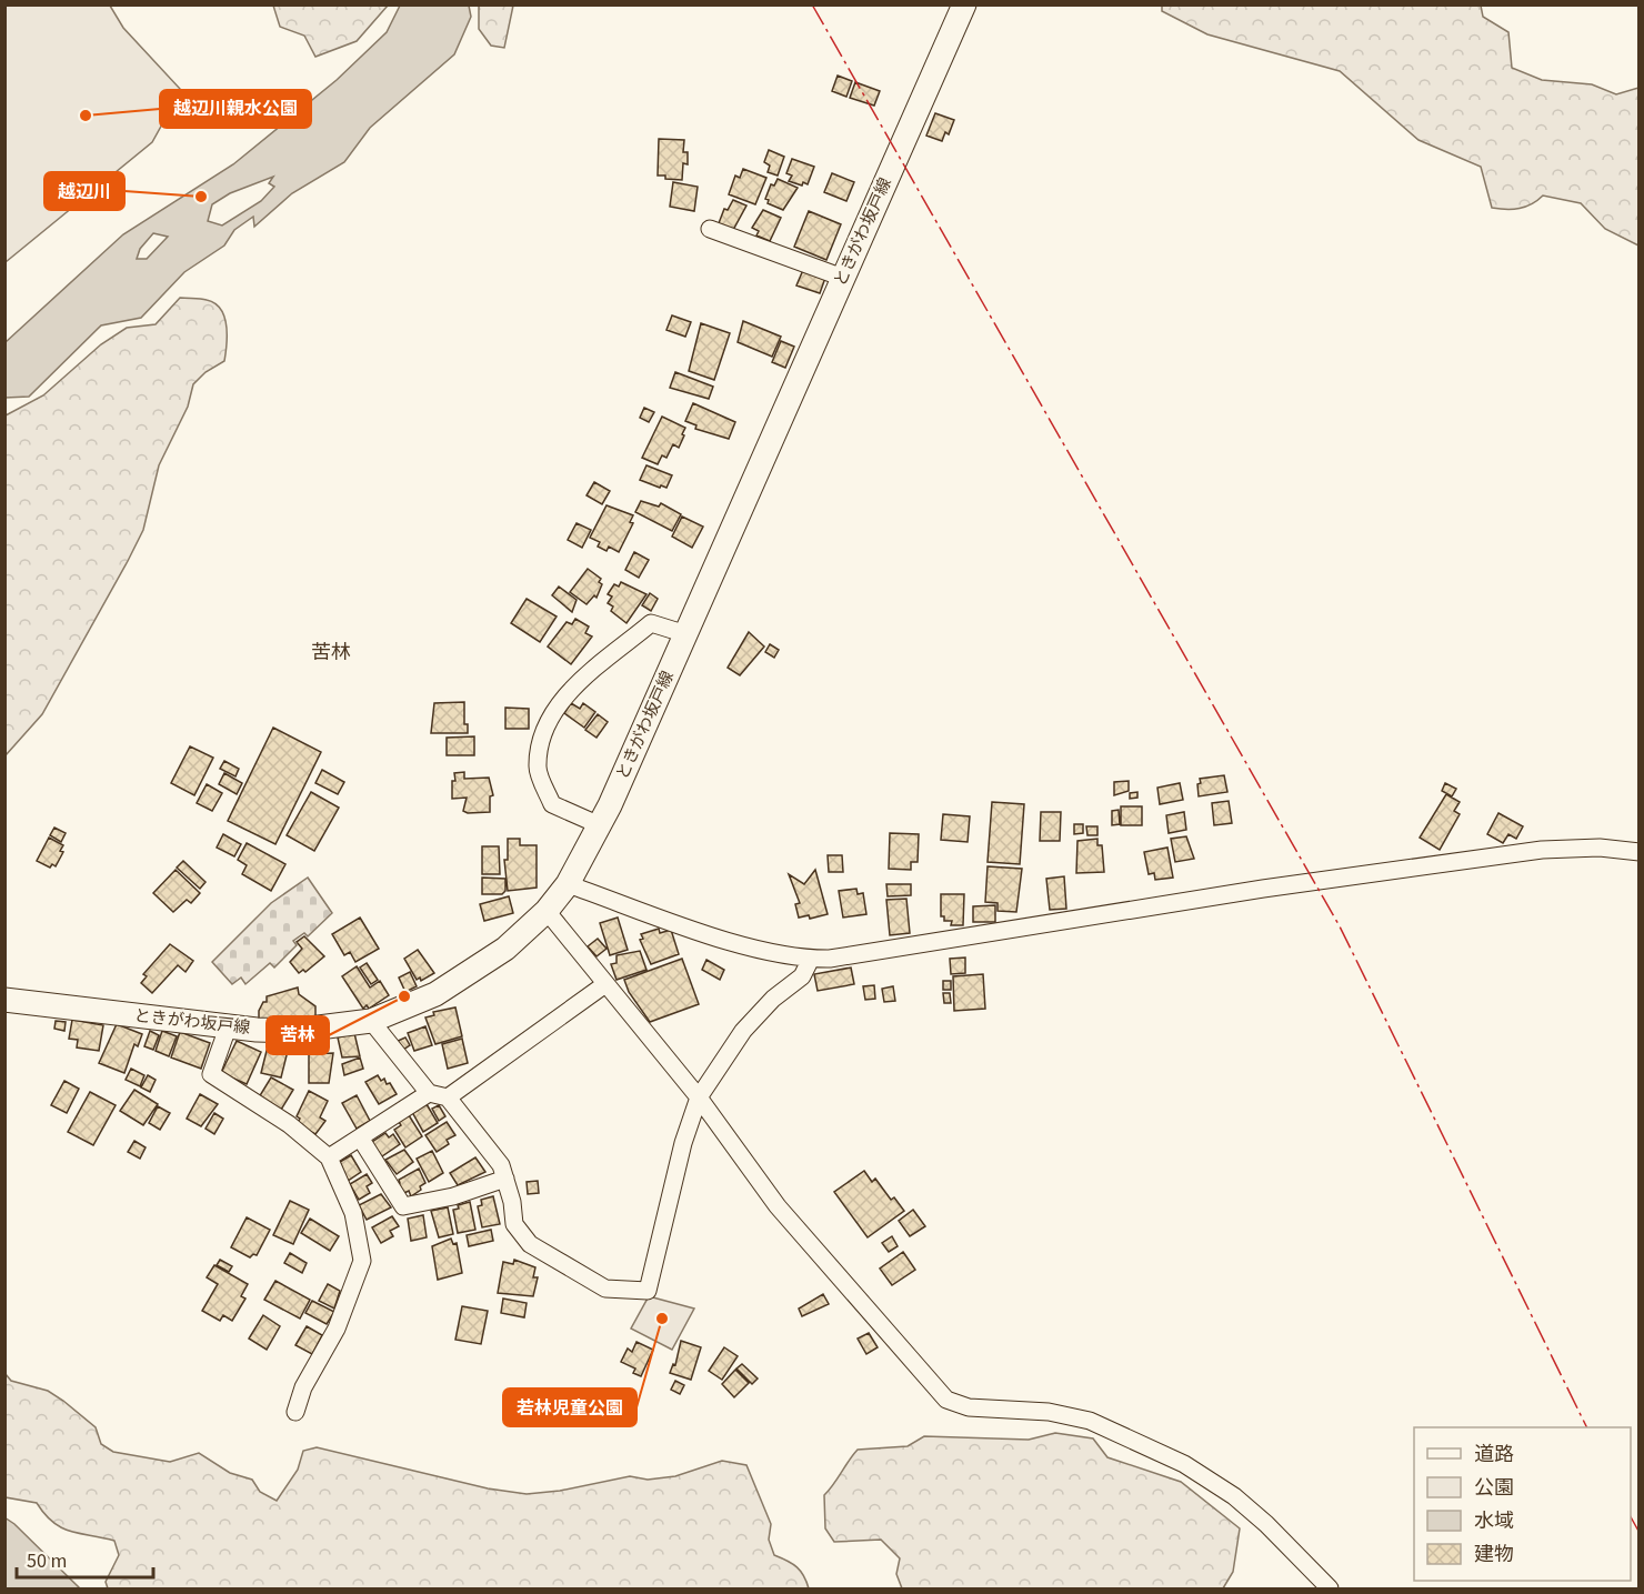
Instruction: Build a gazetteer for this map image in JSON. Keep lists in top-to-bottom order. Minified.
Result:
{"streets":{"main road":["ときがわ坂戸線"]},"districts":["苦林"],"places":["越辺川親水公園","越辺川","苦林","若林児童公園"],"legend":["道路","公園","水域","建物"],"scale_bar":"50 m"}
